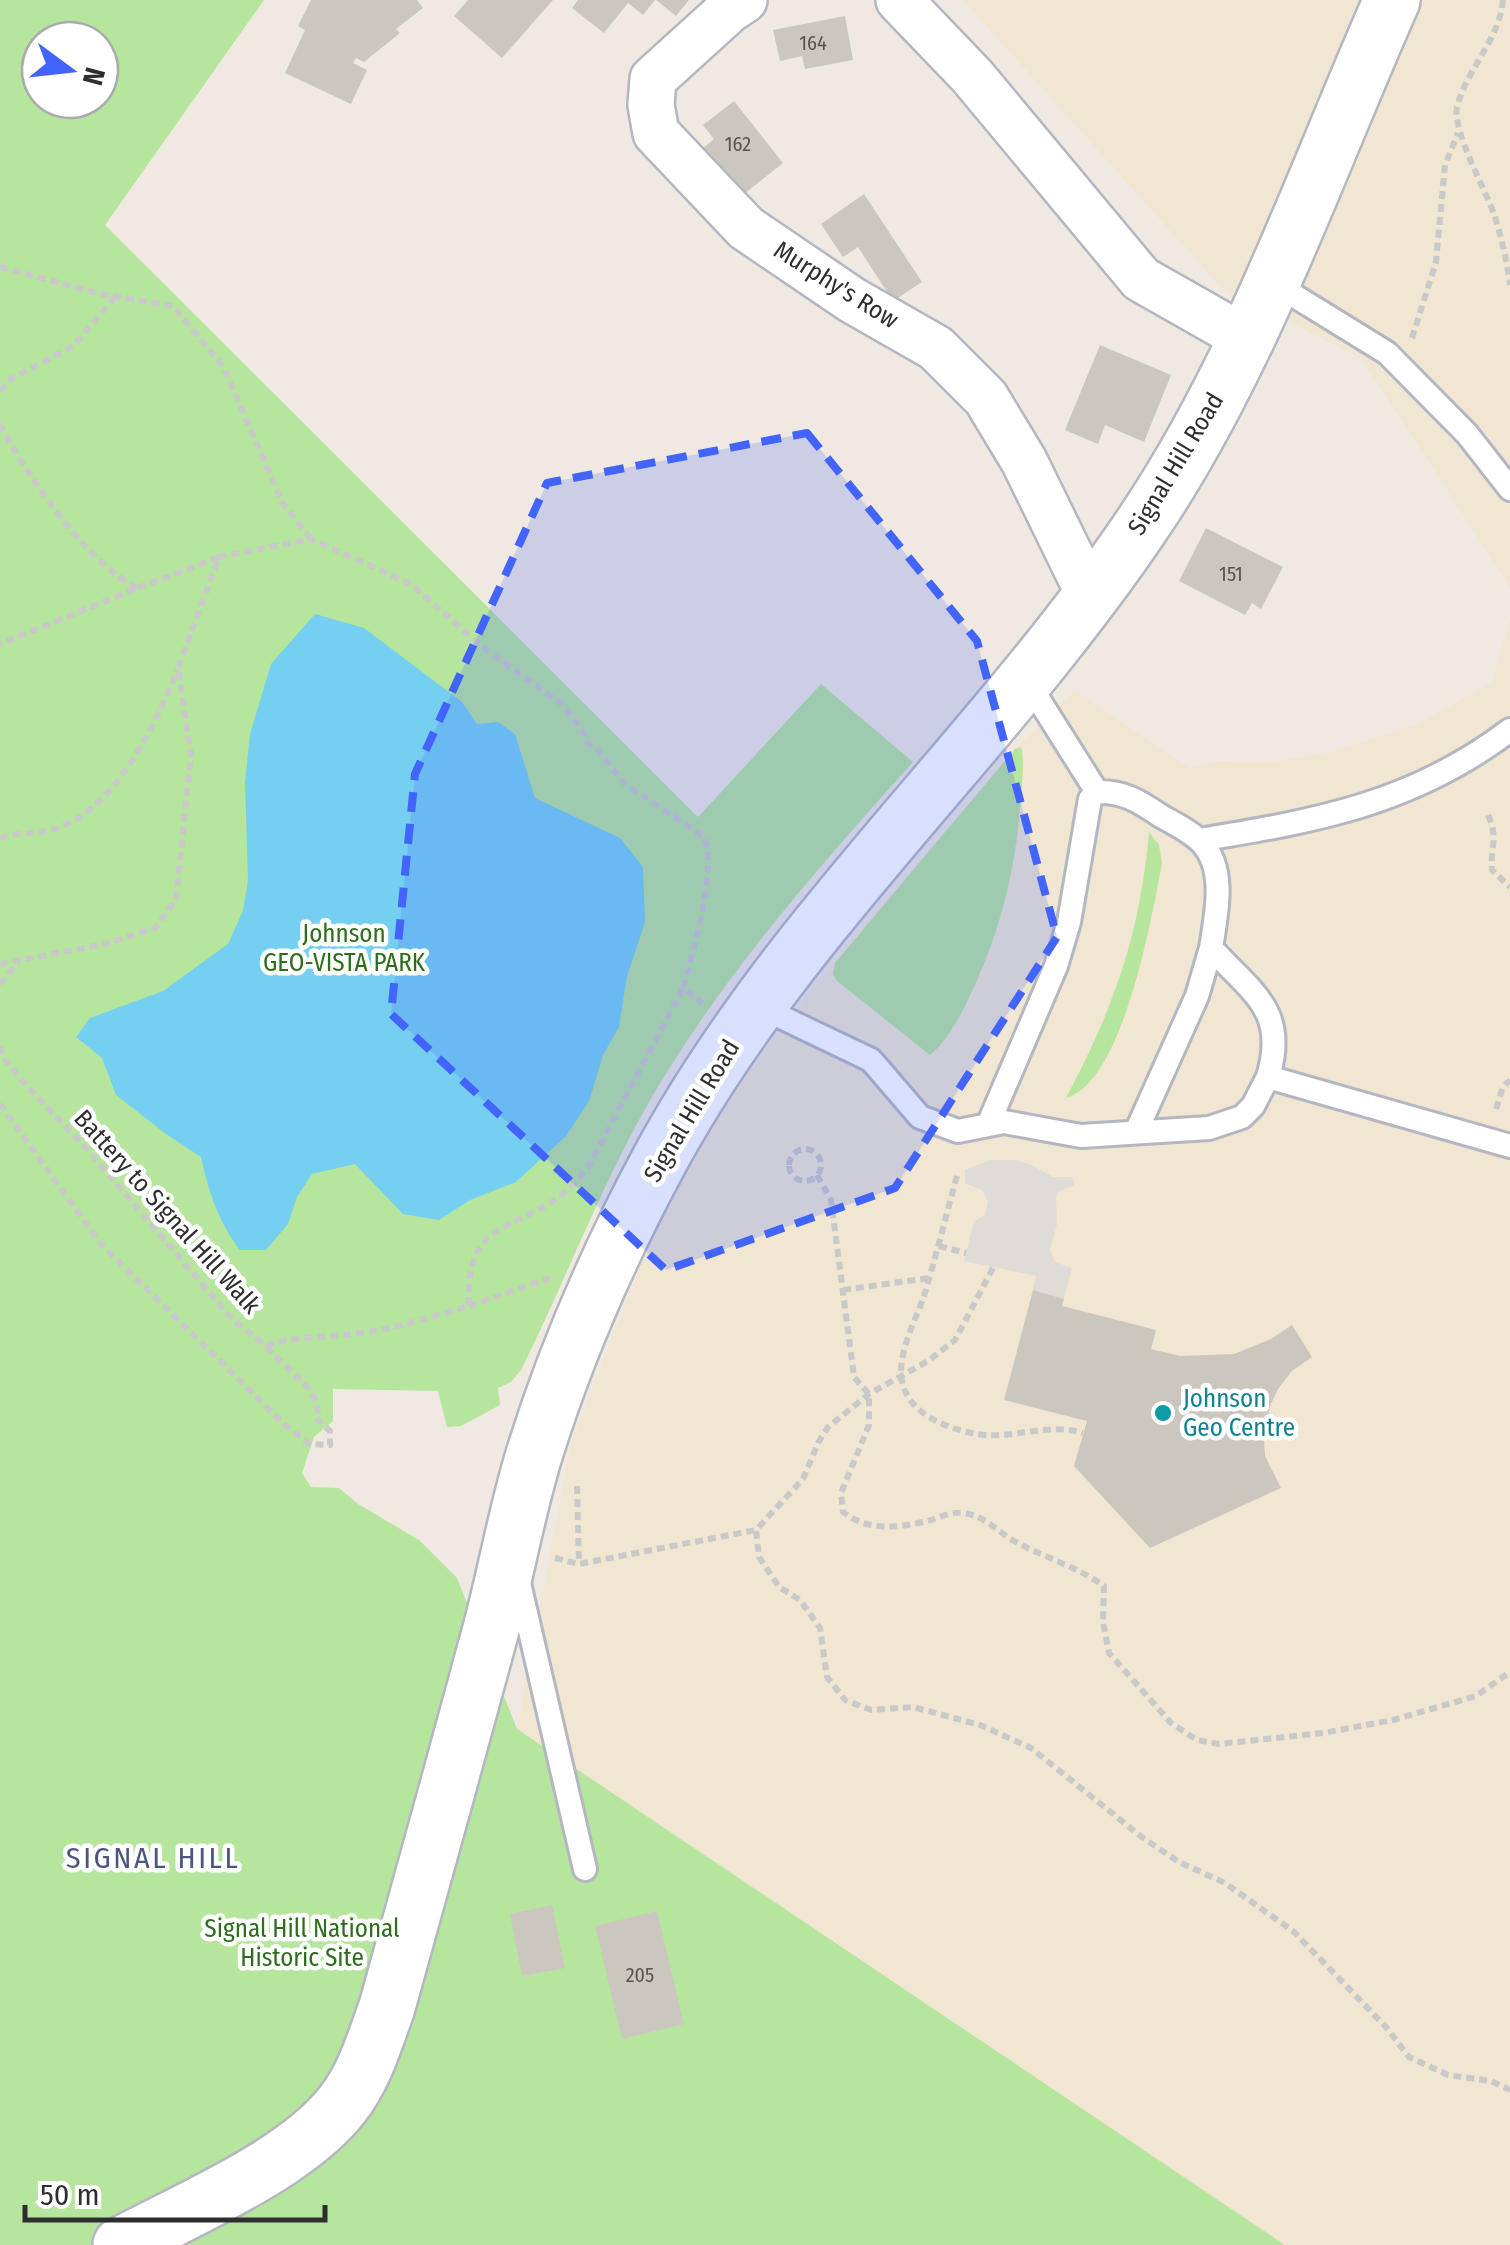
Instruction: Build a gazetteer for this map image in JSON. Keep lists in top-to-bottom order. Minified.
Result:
{"streets":{"street":["Murphy's Row","Signal Hill Road"],"path":["Battery to Signal Hill Walk"]},"crossings":[["Murphy's Row","Signal Hill Road"]],"districts":["SIGNAL HILL"],"parks":["Johnson GEO-VISTA PARK","Signal Hill National Historic Site"],"places":["Johnson Geo Centre"],"house_numbers":["164","162","151","205"],"scale_bar":"50 m","north":"right"}
